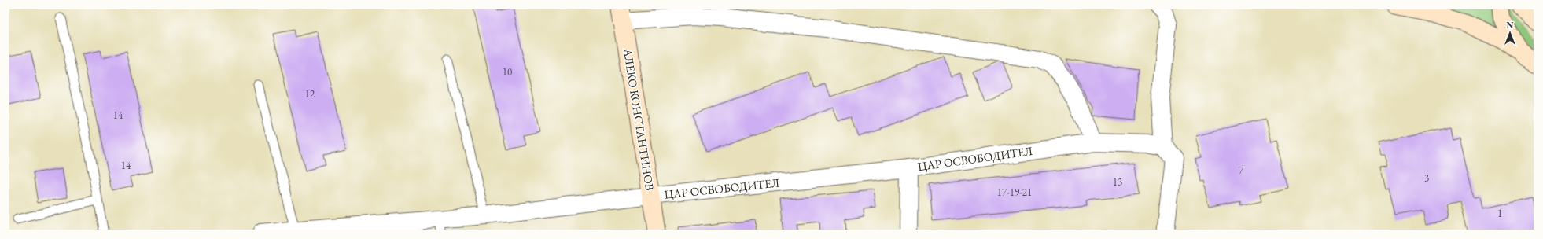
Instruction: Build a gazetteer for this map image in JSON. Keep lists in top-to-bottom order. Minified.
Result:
{"streets":{"main road":["АЛЕКО КОНСТАНТИНОВ"],"street":["ЦАР ОСВОБОДИТЕЛ"]},"crossings":[["АЛЕКО КОНСТАНТИНОВ","ЦАР ОСВОБОДИТЕЛ"]],"house_numbers":["10","12","14","14","7","3","13","17-19-21","1"],"north":"top"}
